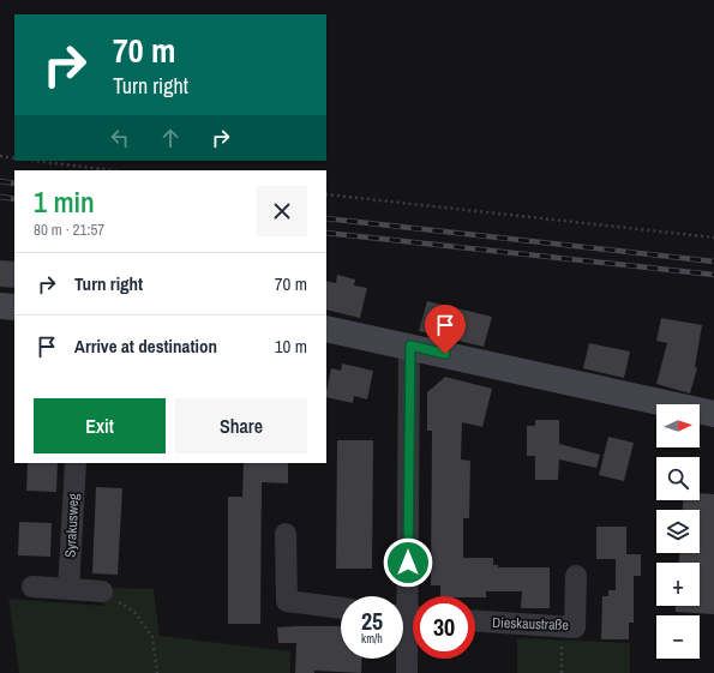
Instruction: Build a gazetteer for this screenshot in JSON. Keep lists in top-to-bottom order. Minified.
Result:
{"streets":{"street":["Syrakusweg","Dieskaustraße"]},"north":"right","page":{"turn":["70 m","Turn right"],"heading":["1 min","80 m · 21:57"],"list":[{"name":"Turn right","value":"70 m"},{"name":"Arrive at destination","value":"10 m"}],"buttons":["Exit","Share"],"map_buttons":["+","−"],"speed":"25 km/h","limit":"30"}}
